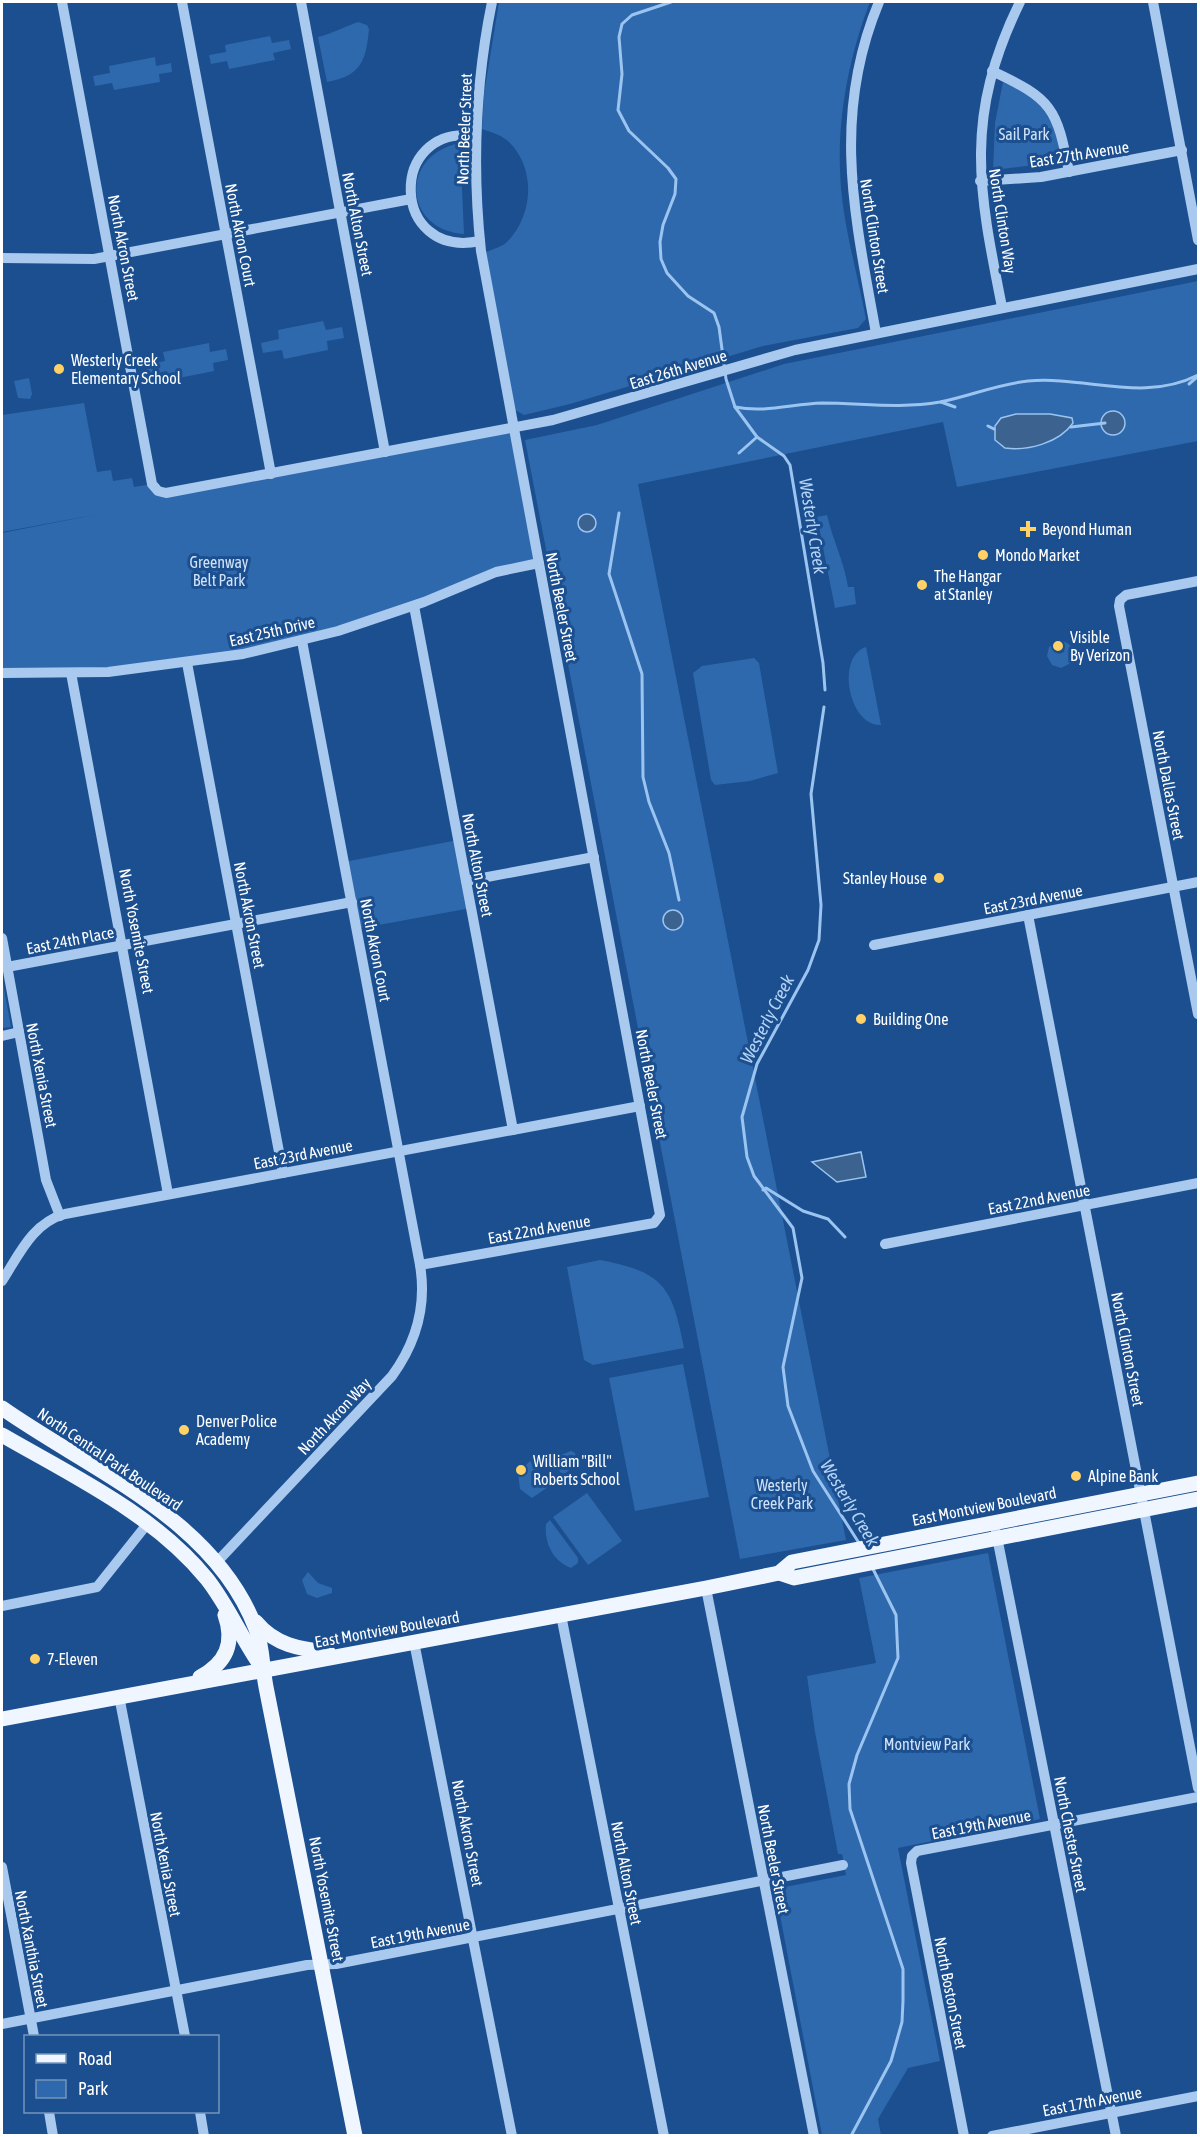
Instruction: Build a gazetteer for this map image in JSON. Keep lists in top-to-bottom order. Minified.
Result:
{"streets":{"main road":["North Yosemite Street","North Central Park Boulevard","East Montview Boulevard"],"street":["North Beeler Street","East 27th Avenue","North Clinton Way","North Alton Street","North Akron Court","North Clinton Street","North Akron Street","East 26th Avenue","East 25th Drive","North Dallas Street","East 23rd Avenue","East 24th Place","North Xenia Street","East 22nd Avenue","North Akron Way","East 19th Avenue","North Chester Street","North Xanthia Street","North Boston Street","East 17th Avenue"]},"crossings":[["North Beeler Street","East 26th Avenue"],["North Beeler Street","East 25th Drive"],["North Beeler Street","East 23rd Avenue"],["North Beeler Street","East 22nd Avenue"],["North Beeler Street","East Montview Boulevard"],["North Beeler Street","East 19th Avenue"],["East 27th Avenue","North Clinton Way"],["North Clinton Way","East 26th Avenue"],["North Alton Street","East 26th Avenue"],["North Alton Street","East 25th Drive"],["North Alton Street","East 23rd Avenue"],["North Alton Street","East Montview Boulevard"],["North Alton Street","East 19th Avenue"],["North Akron Court","East 26th Avenue"],["North Akron Court","East 25th Drive"],["North Akron Court","East 23rd Avenue"],["North Akron Court","East 24th Place"],["North Akron Court","East 22nd Avenue"],["North Akron Court","North Akron Way"],["North Clinton Street","East 26th Avenue"],["North Clinton Street","East 23rd Avenue"],["North Clinton Street","East 22nd Avenue"],["North Clinton Street","East Montview Boulevard"],["North Akron Street","East 26th Avenue"],["North Akron Street","East 25th Drive"],["North Akron Street","East 23rd Avenue"],["North Akron Street","East 24th Place"],["North Akron Street","East Montview Boulevard"],["North Akron Street","East 19th Avenue"],["East 25th Drive","North Yosemite Street"],["North Dallas Street","East 23rd Avenue"],["East 23rd Avenue","North Yosemite Street"],["East 23rd Avenue","North Xenia Street"],["North Yosemite Street","East 24th Place"],["North Yosemite Street","North Central Park Boulevard"],["North Yosemite Street","East Montview Boulevard"],["North Yosemite Street","East 19th Avenue"],["East 24th Place","North Xenia Street"],["North Xenia Street","East Montview Boulevard"],["North Xenia Street","East 19th Avenue"],["East 22nd Avenue","North Akron Way"],["North Akron Way","North Central Park Boulevard"],["North Central Park Boulevard","East Montview Boulevard"],["East Montview Boulevard","North Chester Street"],["East 19th Avenue","North Chester Street"],["East 19th Avenue","North Xanthia Street"],["East 19th Avenue","North Boston Street"],["North Chester Street","East 17th Avenue"]],"water":["Westerly Creek"],"parks":["Sail Park","Greenway Belt Park","Westerly Creek Park","Montview Park"],"places":{"other":["Westerly Creek Elementary School","Mondo Market","The Hangar at Stanley","Visible By Verizon","Stanley House","Building One","Denver Police Academy","William \"Bill\" Roberts School","Alpine Bank","7-Eleven"],"health":["Beyond Human"]},"legend":["Road","Park"]}
